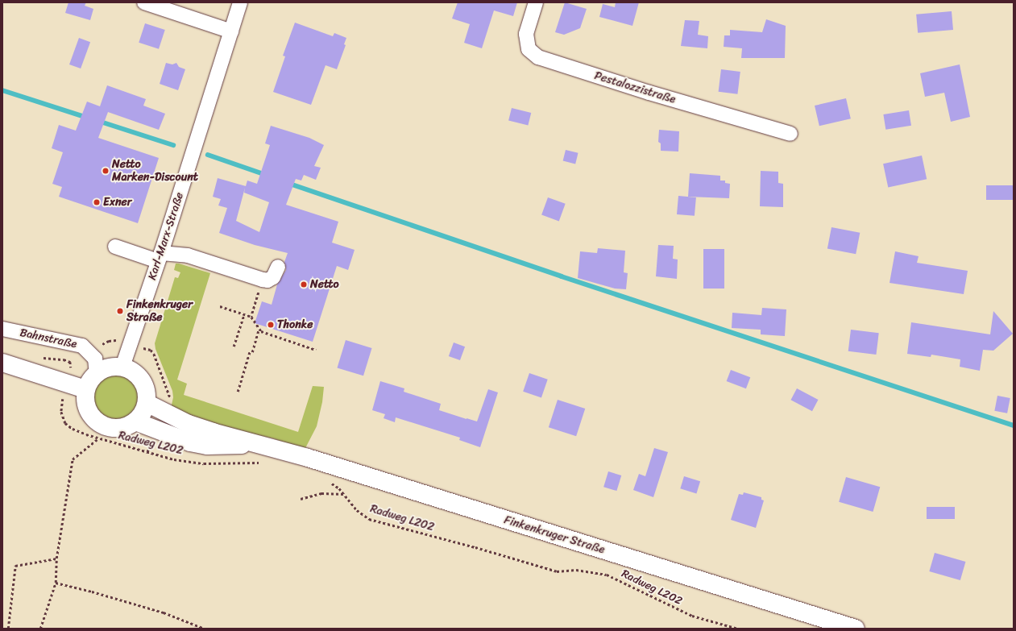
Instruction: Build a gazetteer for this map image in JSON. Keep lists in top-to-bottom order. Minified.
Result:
{"streets":{"main road":["Finkenkruger Straße"],"street":["Pestalozzistraße","Karl-Marx-Straße","Bahnstraße"],"path":["Radweg L202"]},"crossings":[["Karl-Marx-Straße","Bahnstraße"],["Karl-Marx-Straße","Finkenkruger Straße"],["Bahnstraße","Finkenkruger Straße"]],"places":["Netto Marken-Discount","Exner","Netto","Finkenkruger Straße","Thonke"]}
